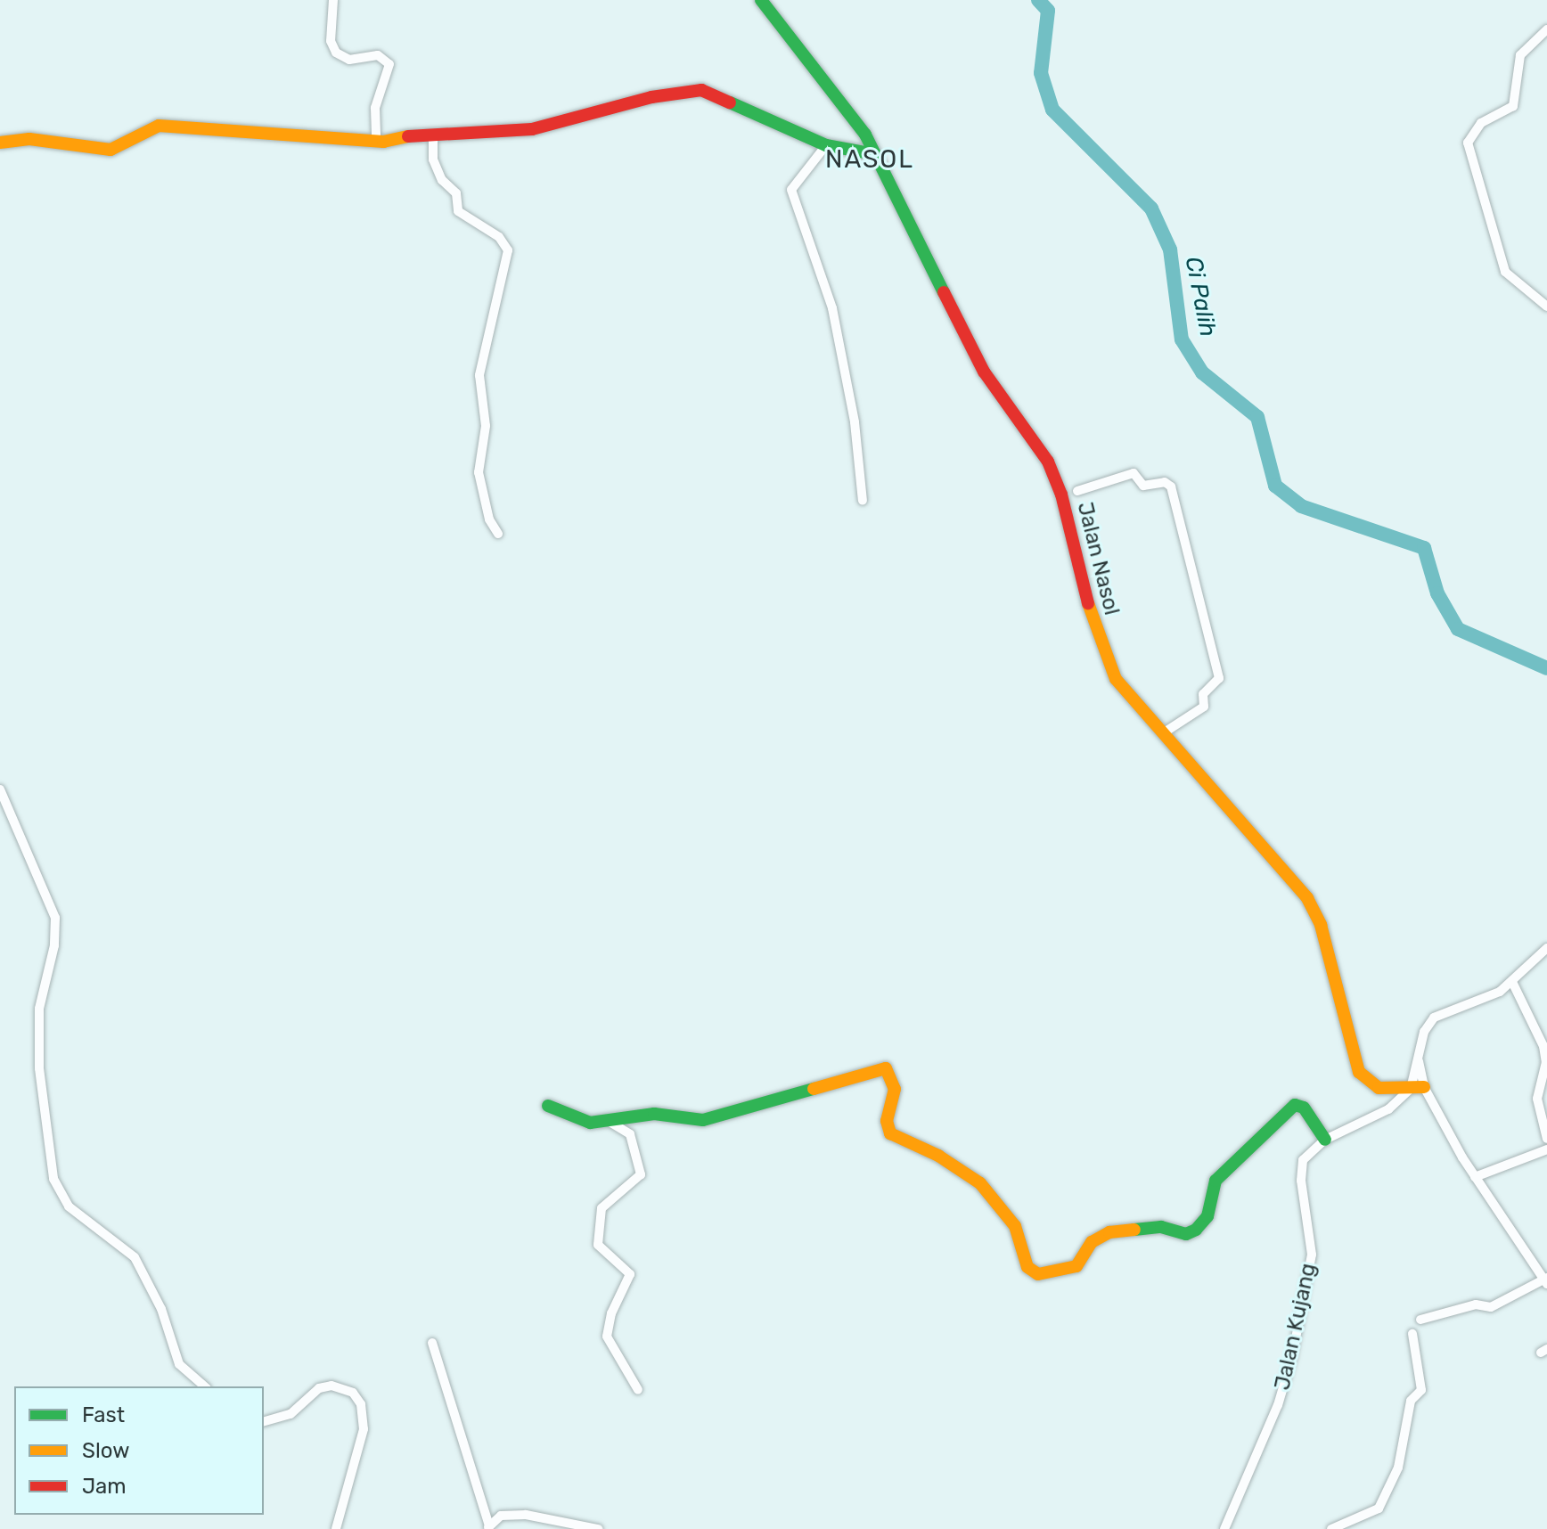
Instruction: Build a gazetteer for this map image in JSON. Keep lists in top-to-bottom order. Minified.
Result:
{"streets":{"street":["Jalan Nasol","Jalan Kujang"]},"crossings":[["Jalan Nasol","Jalan Kujang"]],"districts":["NASOL"],"water":["Ci Palih"],"legend":["Fast","Slow","Jam"]}
